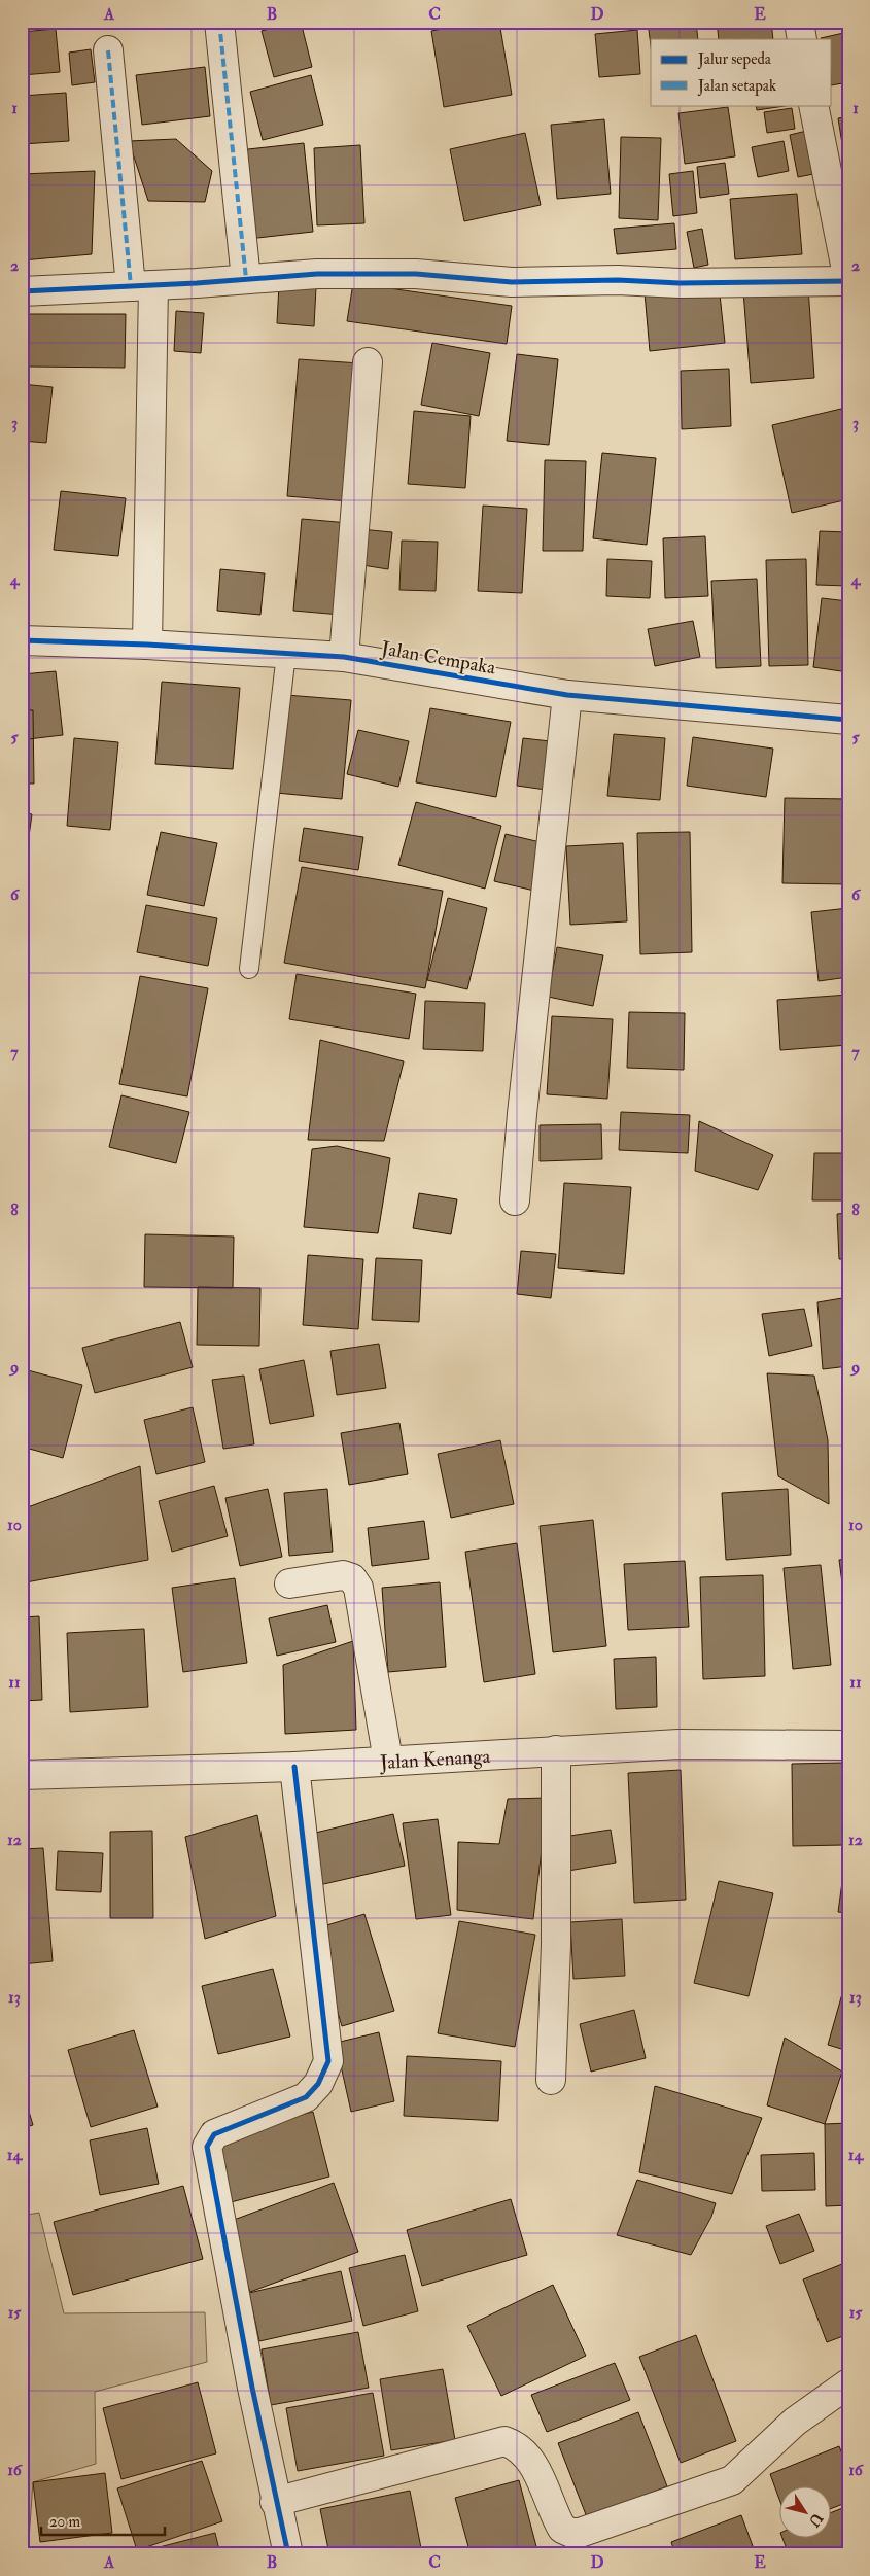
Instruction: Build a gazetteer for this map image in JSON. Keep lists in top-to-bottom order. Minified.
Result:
{"streets":{"street":["Jalan Cempaka","Jalan Kenanga"]},"legend":["Jalur sepeda","Jalan setapak"],"scale_bar":"20 m","north":"bottom right","grid":{"columns":["A","B","C","D","E"],"rows":["1","2","3","4","5","6","7","8","9","10","11","12","13","14","15","16"]}}
